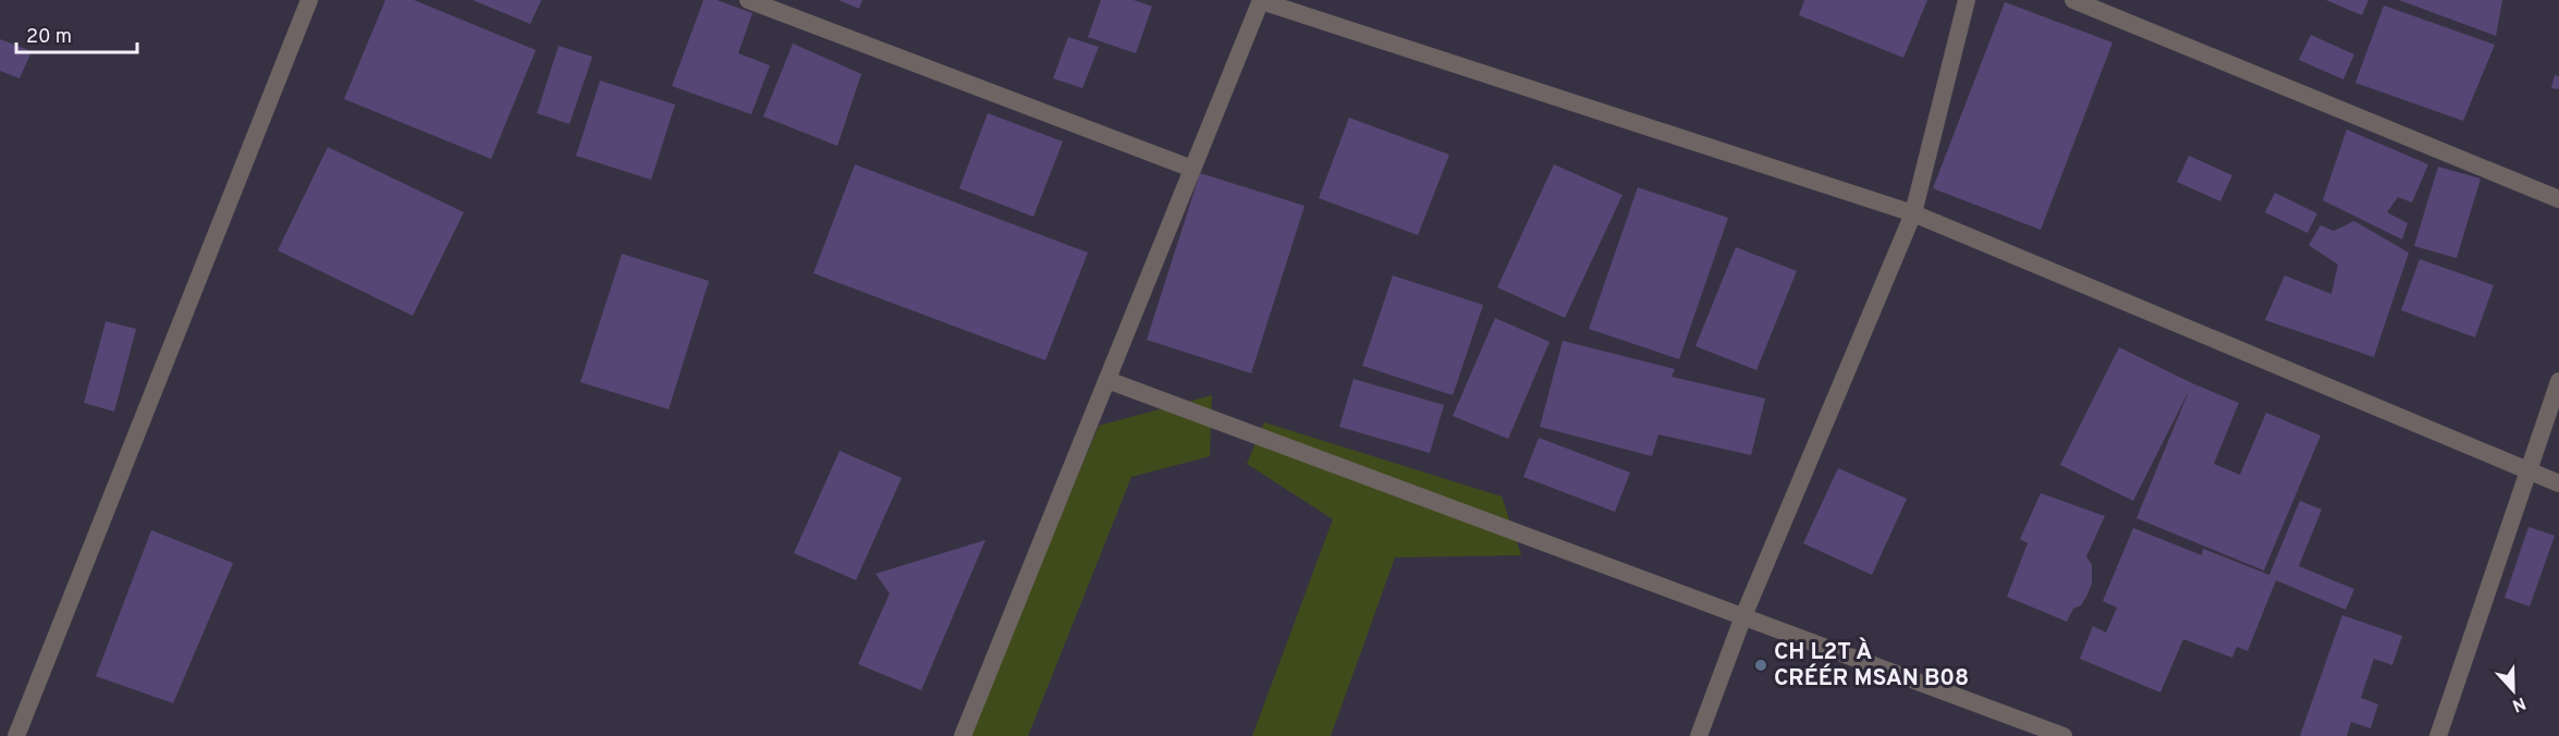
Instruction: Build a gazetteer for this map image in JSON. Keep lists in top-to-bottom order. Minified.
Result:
{"places":["CH L2T À CRÉÉR MSAN B08"],"scale_bar":"20 m","north":"bottom"}
